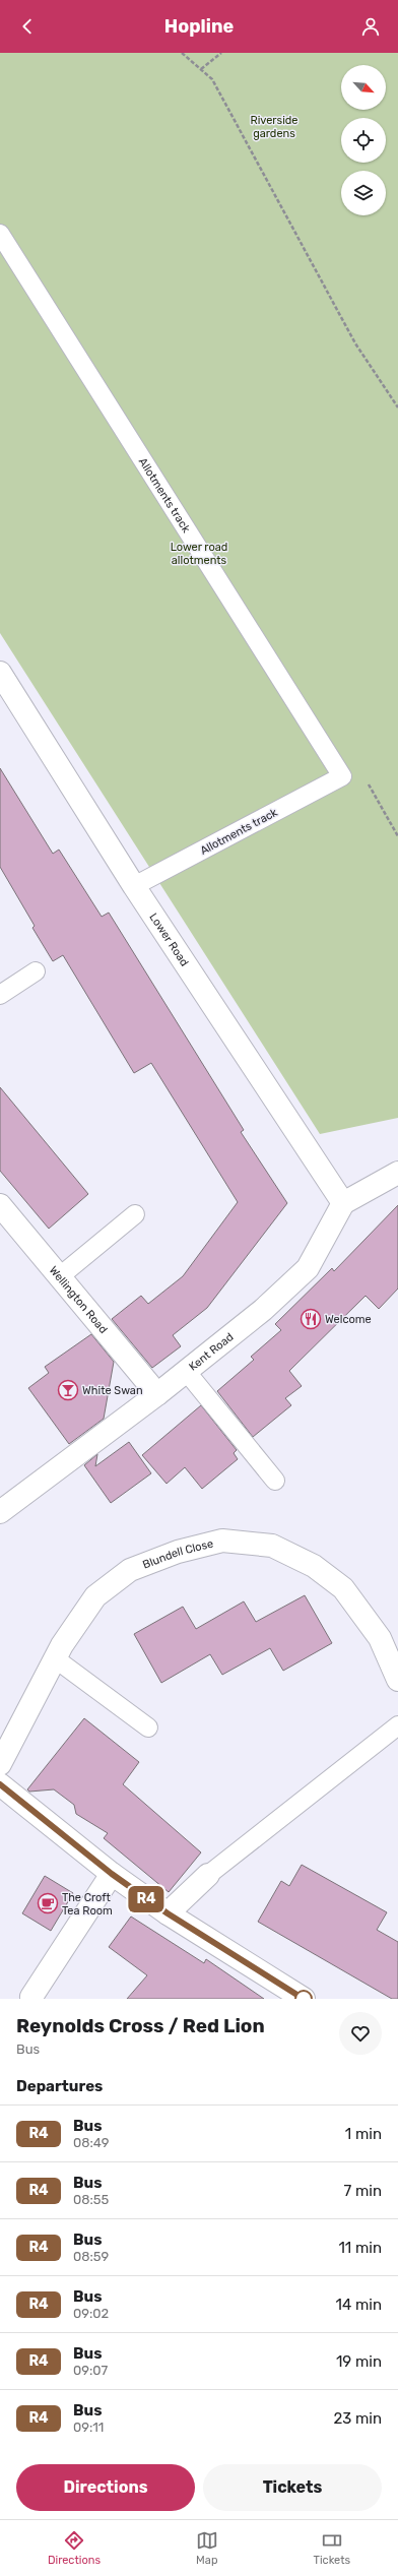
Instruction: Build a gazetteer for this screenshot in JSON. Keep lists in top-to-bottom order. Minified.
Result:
{"streets":{"street":["Lower Road","Wellington Road","Kent Road","Blundell Close"],"lane":["Allotments track"]},"crossings":[["Allotments track","Lower Road"],["Lower Road","Kent Road"],["Wellington Road","Kent Road"]],"parks":["Riverside gardens","Lower road allotments"],"places":{"restaurant":["Welcome"],"bar":["White Swan"],"cafe":["The Croft Tea Room"]},"lines":["bus line R4"],"north":"bottom right","page":{"header":"Hopline","on_map":"R4","heading":[["Reynolds Cross / Red Lion","Bus"],"Departures"],"list":[{"mark":"R4","name":"Bus","note":"08:49","value":"1 min"},{"mark":"R4","name":"Bus","note":"08:55","value":"7 min"},{"mark":"R4","name":"Bus","note":"08:59","value":"11 min"},{"mark":"R4","name":"Bus","note":"09:02","value":"14 min"},{"mark":"R4","name":"Bus","note":"09:07","value":"19 min"},{"mark":"R4","name":"Bus","note":"09:11","value":"23 min"}],"buttons":["Directions","Tickets"],"tabs":["Directions","Map","Tickets"]}}
